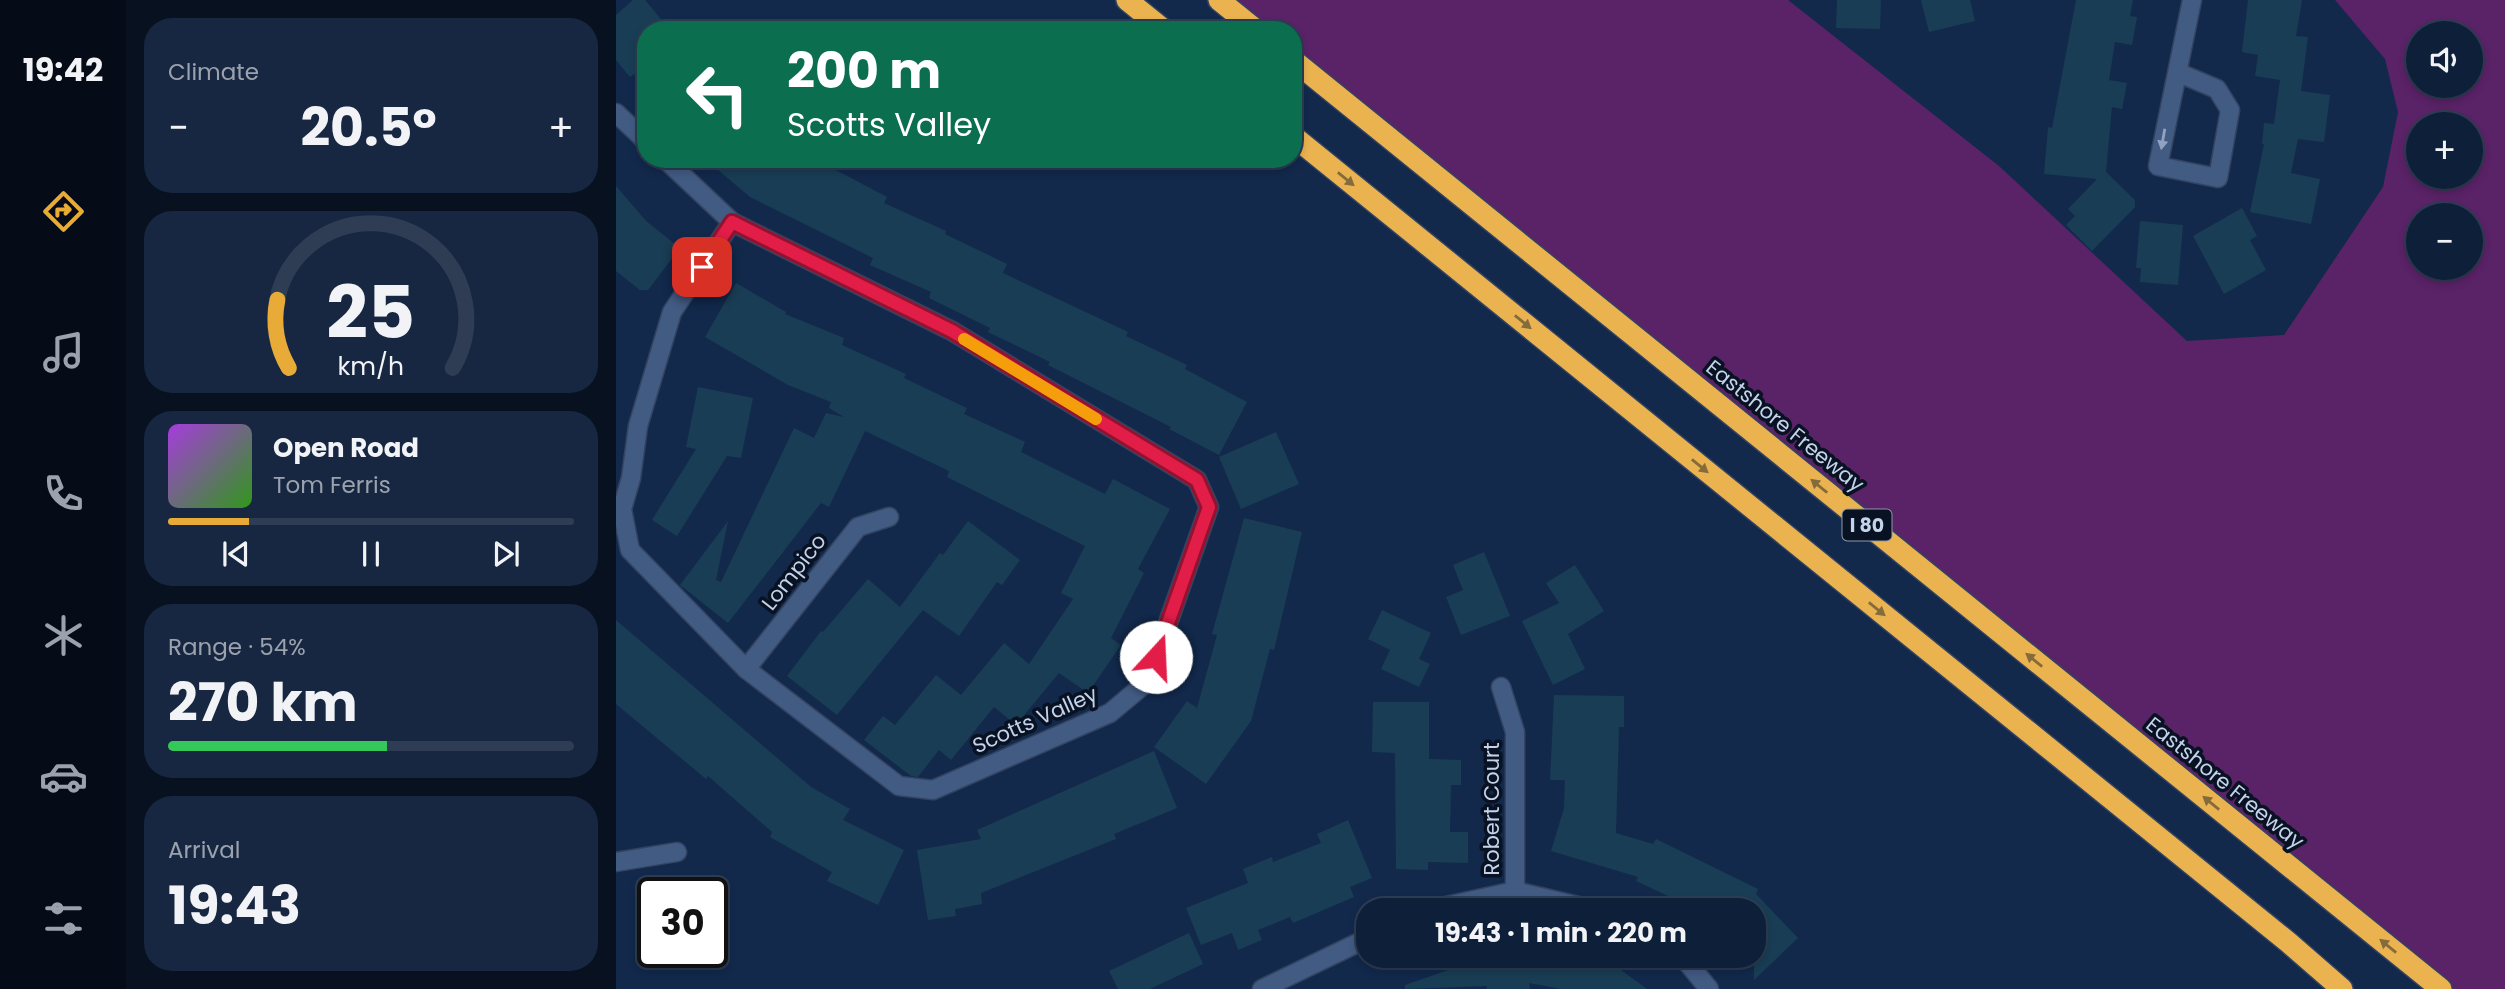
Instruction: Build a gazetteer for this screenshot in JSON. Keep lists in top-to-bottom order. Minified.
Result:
{"streets":{"highway":["Eastshore Freeway","I 80"],"street":["Lompico","Scotts Valley","Robert Court"]},"crossings":[["Lompico","Scotts Valley"]],"page":{"tabs":"19:42","tile":["Climate",["Range · 54%","270 km"],["Arrival","19:43"]],"map_buttons":["+","−"],"turn":["200 m","Scotts Valley"],"heat":["−","20.5°","+"],"song":["Open Road","Tom Ferris"],"limit":"30","trip":"19:43 · 1 min · 220 m","gauge":["25","km/h"]}}
